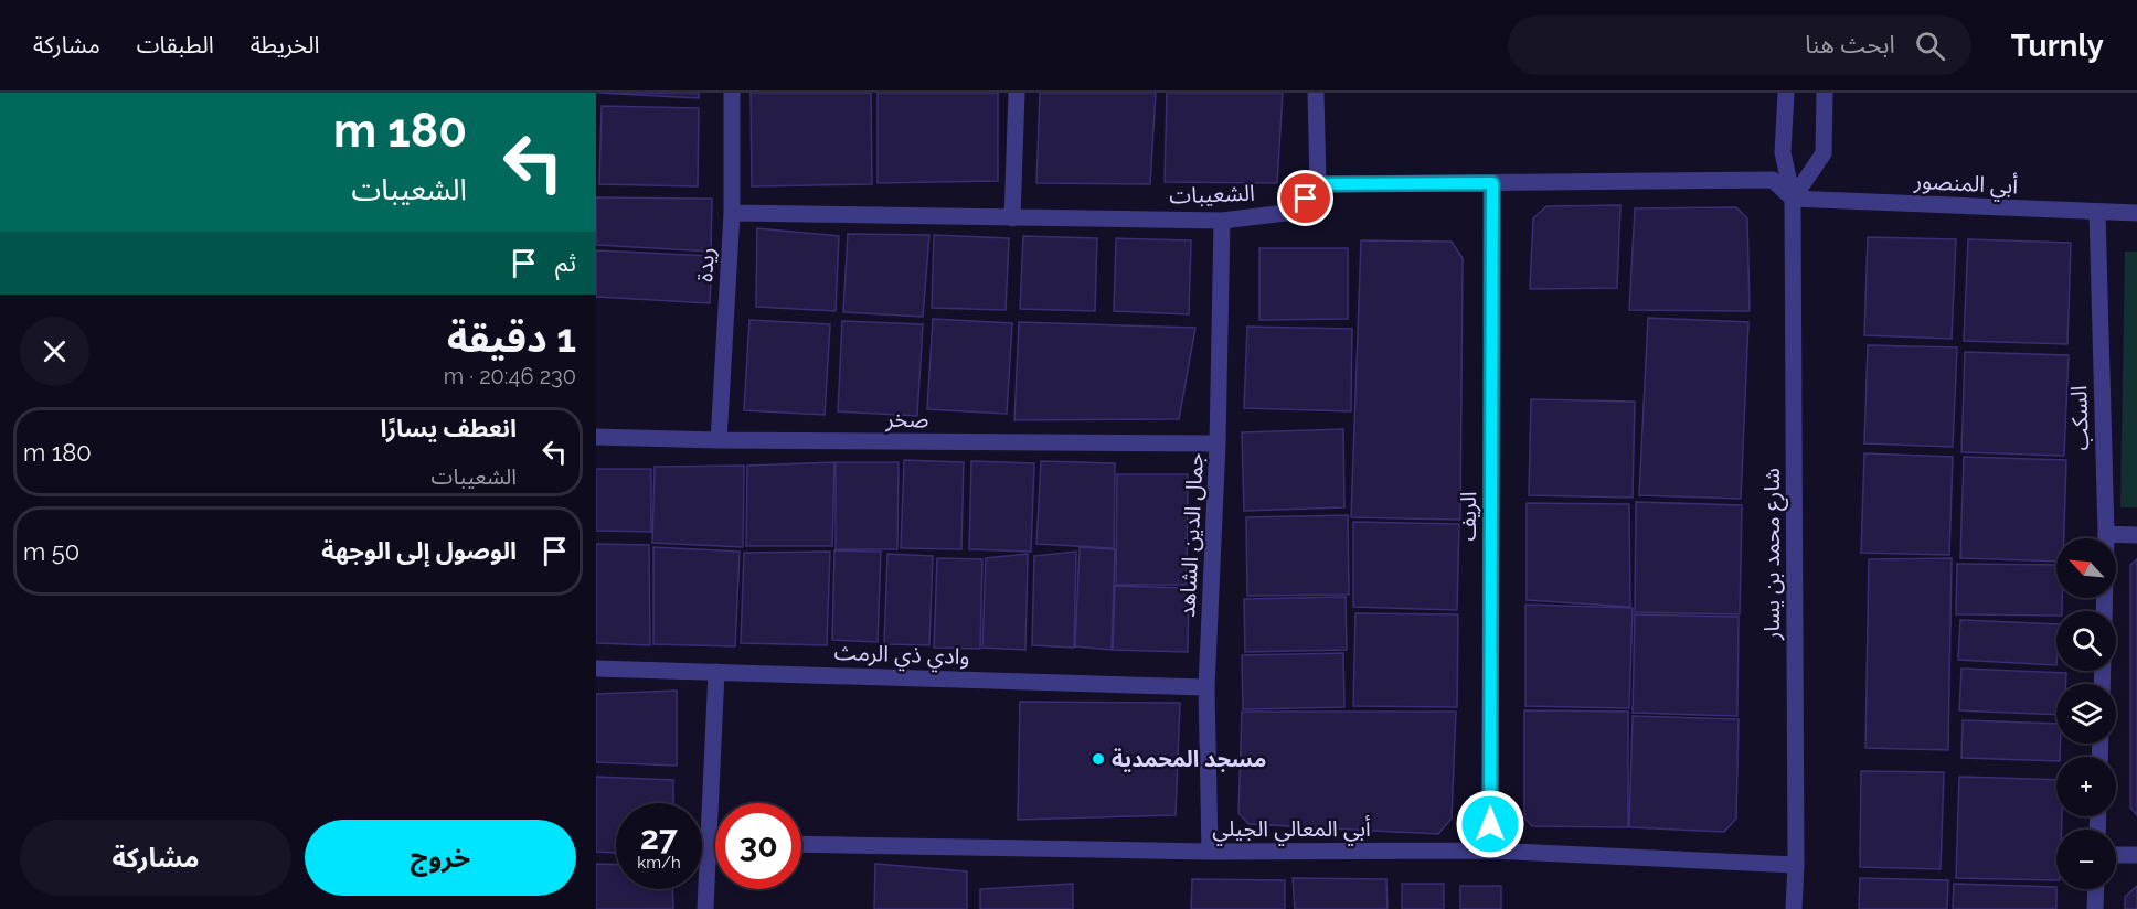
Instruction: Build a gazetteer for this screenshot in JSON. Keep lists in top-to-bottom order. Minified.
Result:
{"streets":{"street":["أبي المنصور","الشعيبات","ريدة","السكب","صخر","الريف","جمال الدين الشاهد","شارع محمد بن يسار","وادي ذي الرمث","أبي المعالي الجيلي"]},"crossings":[["أبي المنصور","السكب"],["أبي المنصور","شارع محمد بن يسار"],["الشعيبات","ريدة"],["الشعيبات","جمال الدين الشاهد"],["ريدة","صخر"],["صخر","جمال الدين الشاهد"],["الريف","أبي المعالي الجيلي"],["جمال الدين الشاهد","وادي ذي الرمث"],["جمال الدين الشاهد","أبي المعالي الجيلي"],["شارع محمد بن يسار","أبي المعالي الجيلي"]],"places":["مسجد المحمدية"],"north":"top left","page":{"header":"Turnly","search":"ابحث هنا","nav":["الخريطة","الطبقات","مشاركة"],"turn":["180 m","الشعيبات"],"then":"ثم","heading":["1 دقيقة","230 m · 20:46"],"list":[{"name":"انعطف يسارًا","note":"الشعيبات","value":"180 m"},{"name":"الوصول إلى الوجهة","value":"50 m"}],"map_buttons":["+","−"],"speed":"27 km/h","limit":"30","buttons":["خروج","مشاركة"]}}
